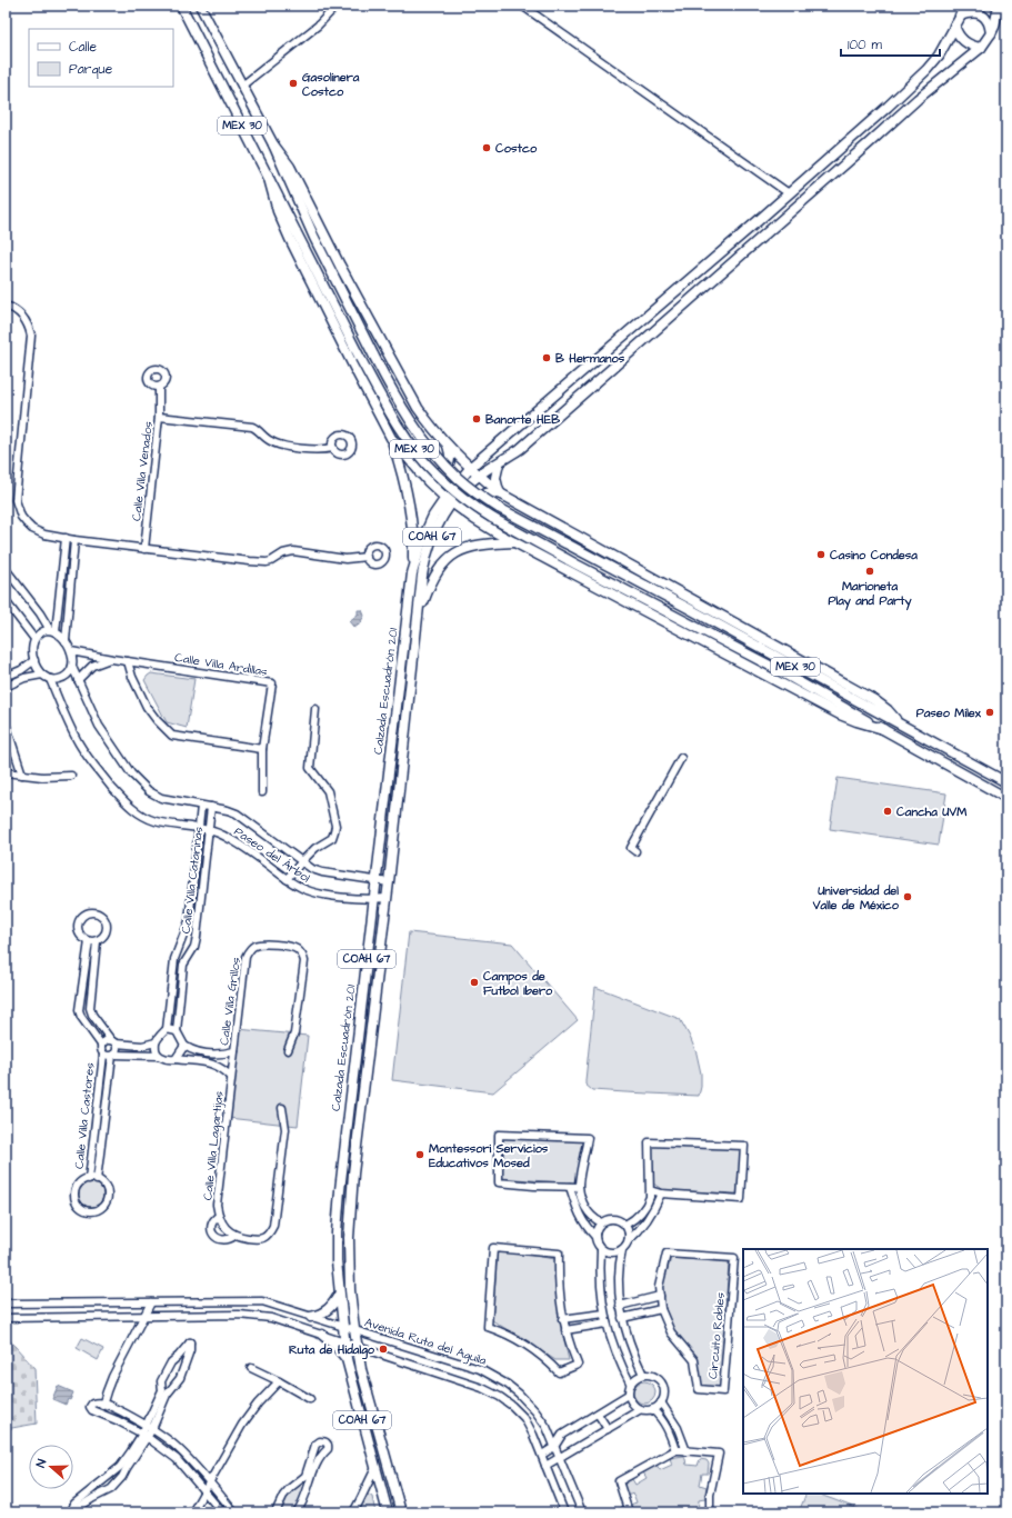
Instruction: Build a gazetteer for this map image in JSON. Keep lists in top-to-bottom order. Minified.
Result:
{"streets":{"main road":["MEX 30","COAH 67","Calzada Escuadrón 201"],"street":["Calle Villa Venados","Calle Villa Ardillas","Paseo del Árbol","Calle Villa Catarinas","Calle Villa Grillos","Calle Villa Castores","Calle Villa Lagartijas","Circuito Robles","Avenida Ruta del Aguila"]},"crossings":[["COAH 67","Calzada Escuadrón 201"],["Calle Villa Ardillas","Paseo del Árbol"],["Calzada Escuadrón 201","Paseo del Árbol"],["Calzada Escuadrón 201","Avenida Ruta del Aguila"],["Paseo del Árbol","Calle Villa Catarinas"],["Calle Villa Grillos","Calle Villa Lagartijas"]],"places":["Gasolinera Costco","Costco","B Hermanos","Banorte HEB","Casino Condesa","Marioneta Play and Party","Paseo Milex","Cancha UVM","Universidad del Valle de México","Campos de Futbol Ibero","Montessori Servicios Educativos Mosed","Ruta de Hidalgo"],"legend":["Calle","Parque"],"scale_bar":"100 m","north":"left"}
